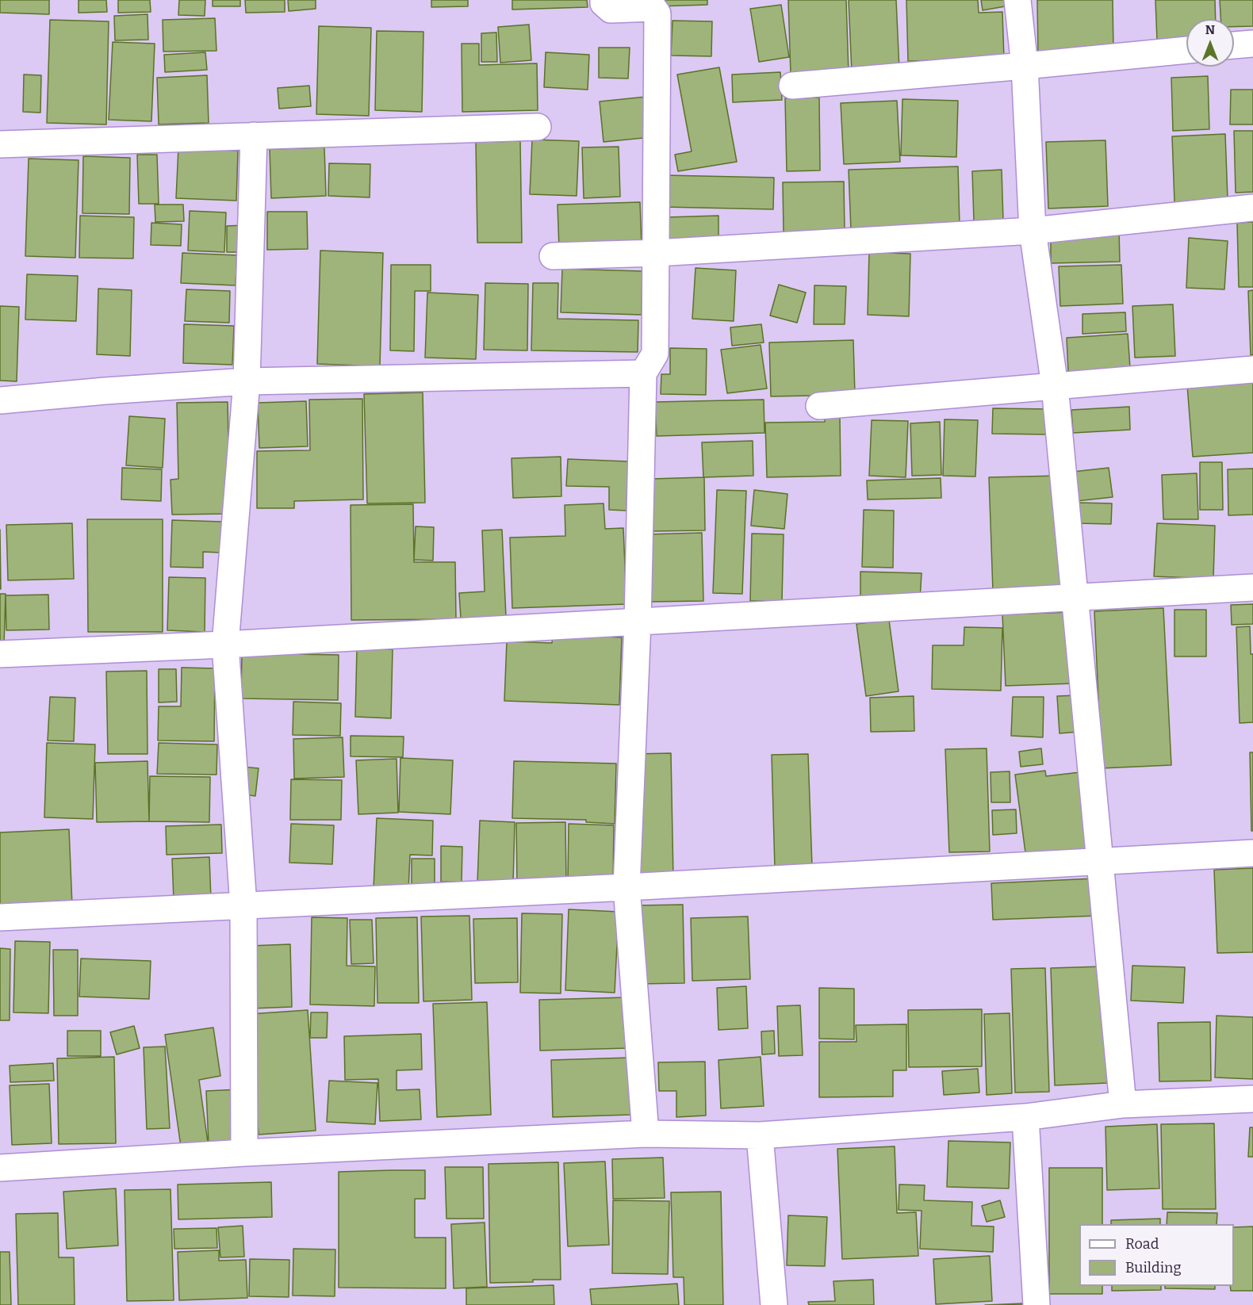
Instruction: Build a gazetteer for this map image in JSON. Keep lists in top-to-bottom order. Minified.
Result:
{"legend":["Road","Building"],"north":"top"}
